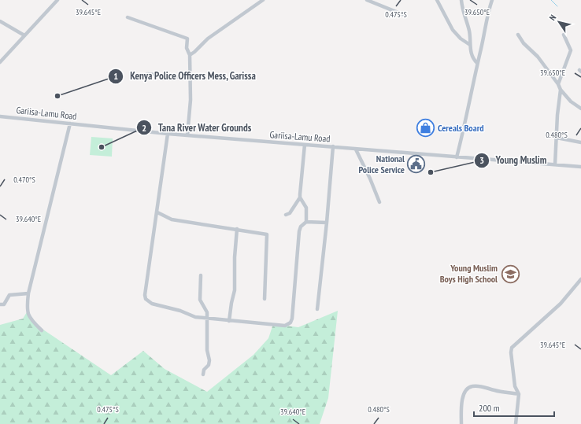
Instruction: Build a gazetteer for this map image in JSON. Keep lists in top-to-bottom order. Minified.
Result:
{"streets":{"street":["Gariisa-Lamu Road"]},"places":{"other":["Kenya Police Officers Mess, Garissa","Tana River Water Grounds","Young Muslim"],"shop":["Cereals Board"],"public building":["National Police Service"],"school or university":["Young Muslim Boys High School"]},"scale_bar":"200 m","north":"top left","coordinates":["39.645°E","39.650°E","0.475°S","0.480°S","0.470°S","39.640°E"]}
